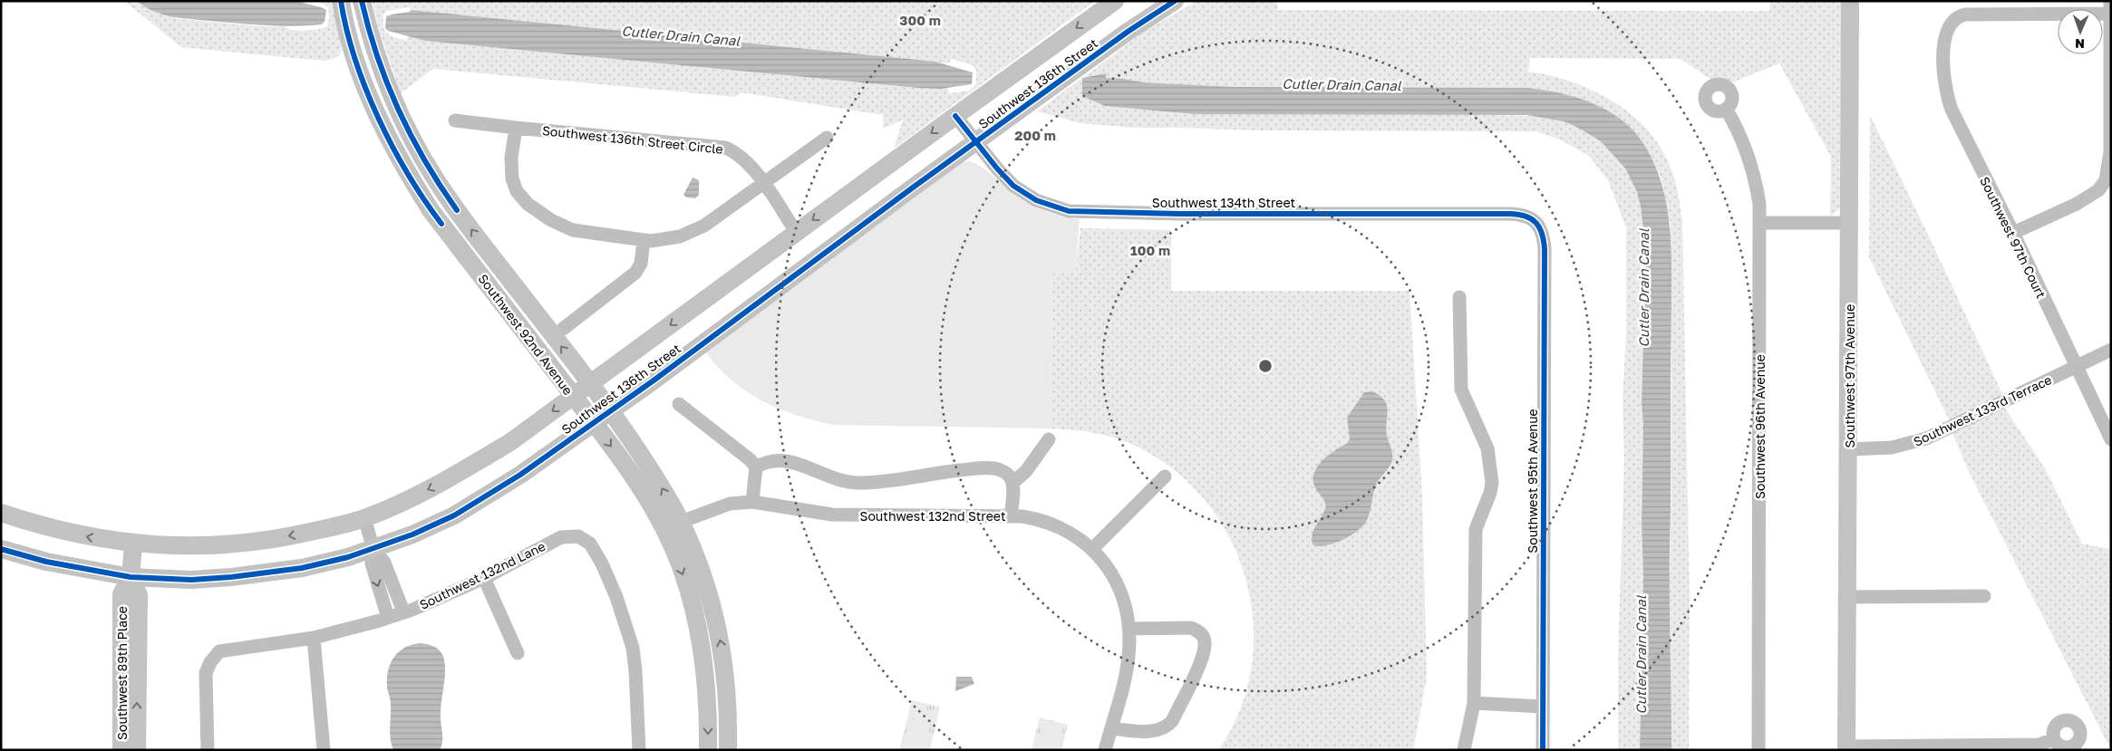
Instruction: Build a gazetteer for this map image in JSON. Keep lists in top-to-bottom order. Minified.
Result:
{"streets":{"street":["Southwest 136th Street","Southwest 136th Street Circle","Southwest 134th Street","Southwest 97th Court","Southwest 92nd Avenue","Southwest 97th Avenue","Southwest 133rd Terrace","Southwest 96th Avenue","Southwest 95th Avenue","Southwest 132nd Street","Southwest 132nd Lane","Southwest 89th Place"]},"crossings":[["Southwest 136th Street","Southwest 136th Street Circle"],["Southwest 136th Street","Southwest 134th Street"],["Southwest 136th Street","Southwest 92nd Avenue"],["Southwest 136th Street","Southwest 89th Place"],["Southwest 134th Street","Southwest 95th Avenue"],["Southwest 97th Court","Southwest 133rd Terrace"],["Southwest 92nd Avenue","Southwest 132nd Street"],["Southwest 97th Avenue","Southwest 133rd Terrace"]],"water":["Cutler Drain Canal"],"north":"bottom","rings":["300 m","200 m","100 m"]}
